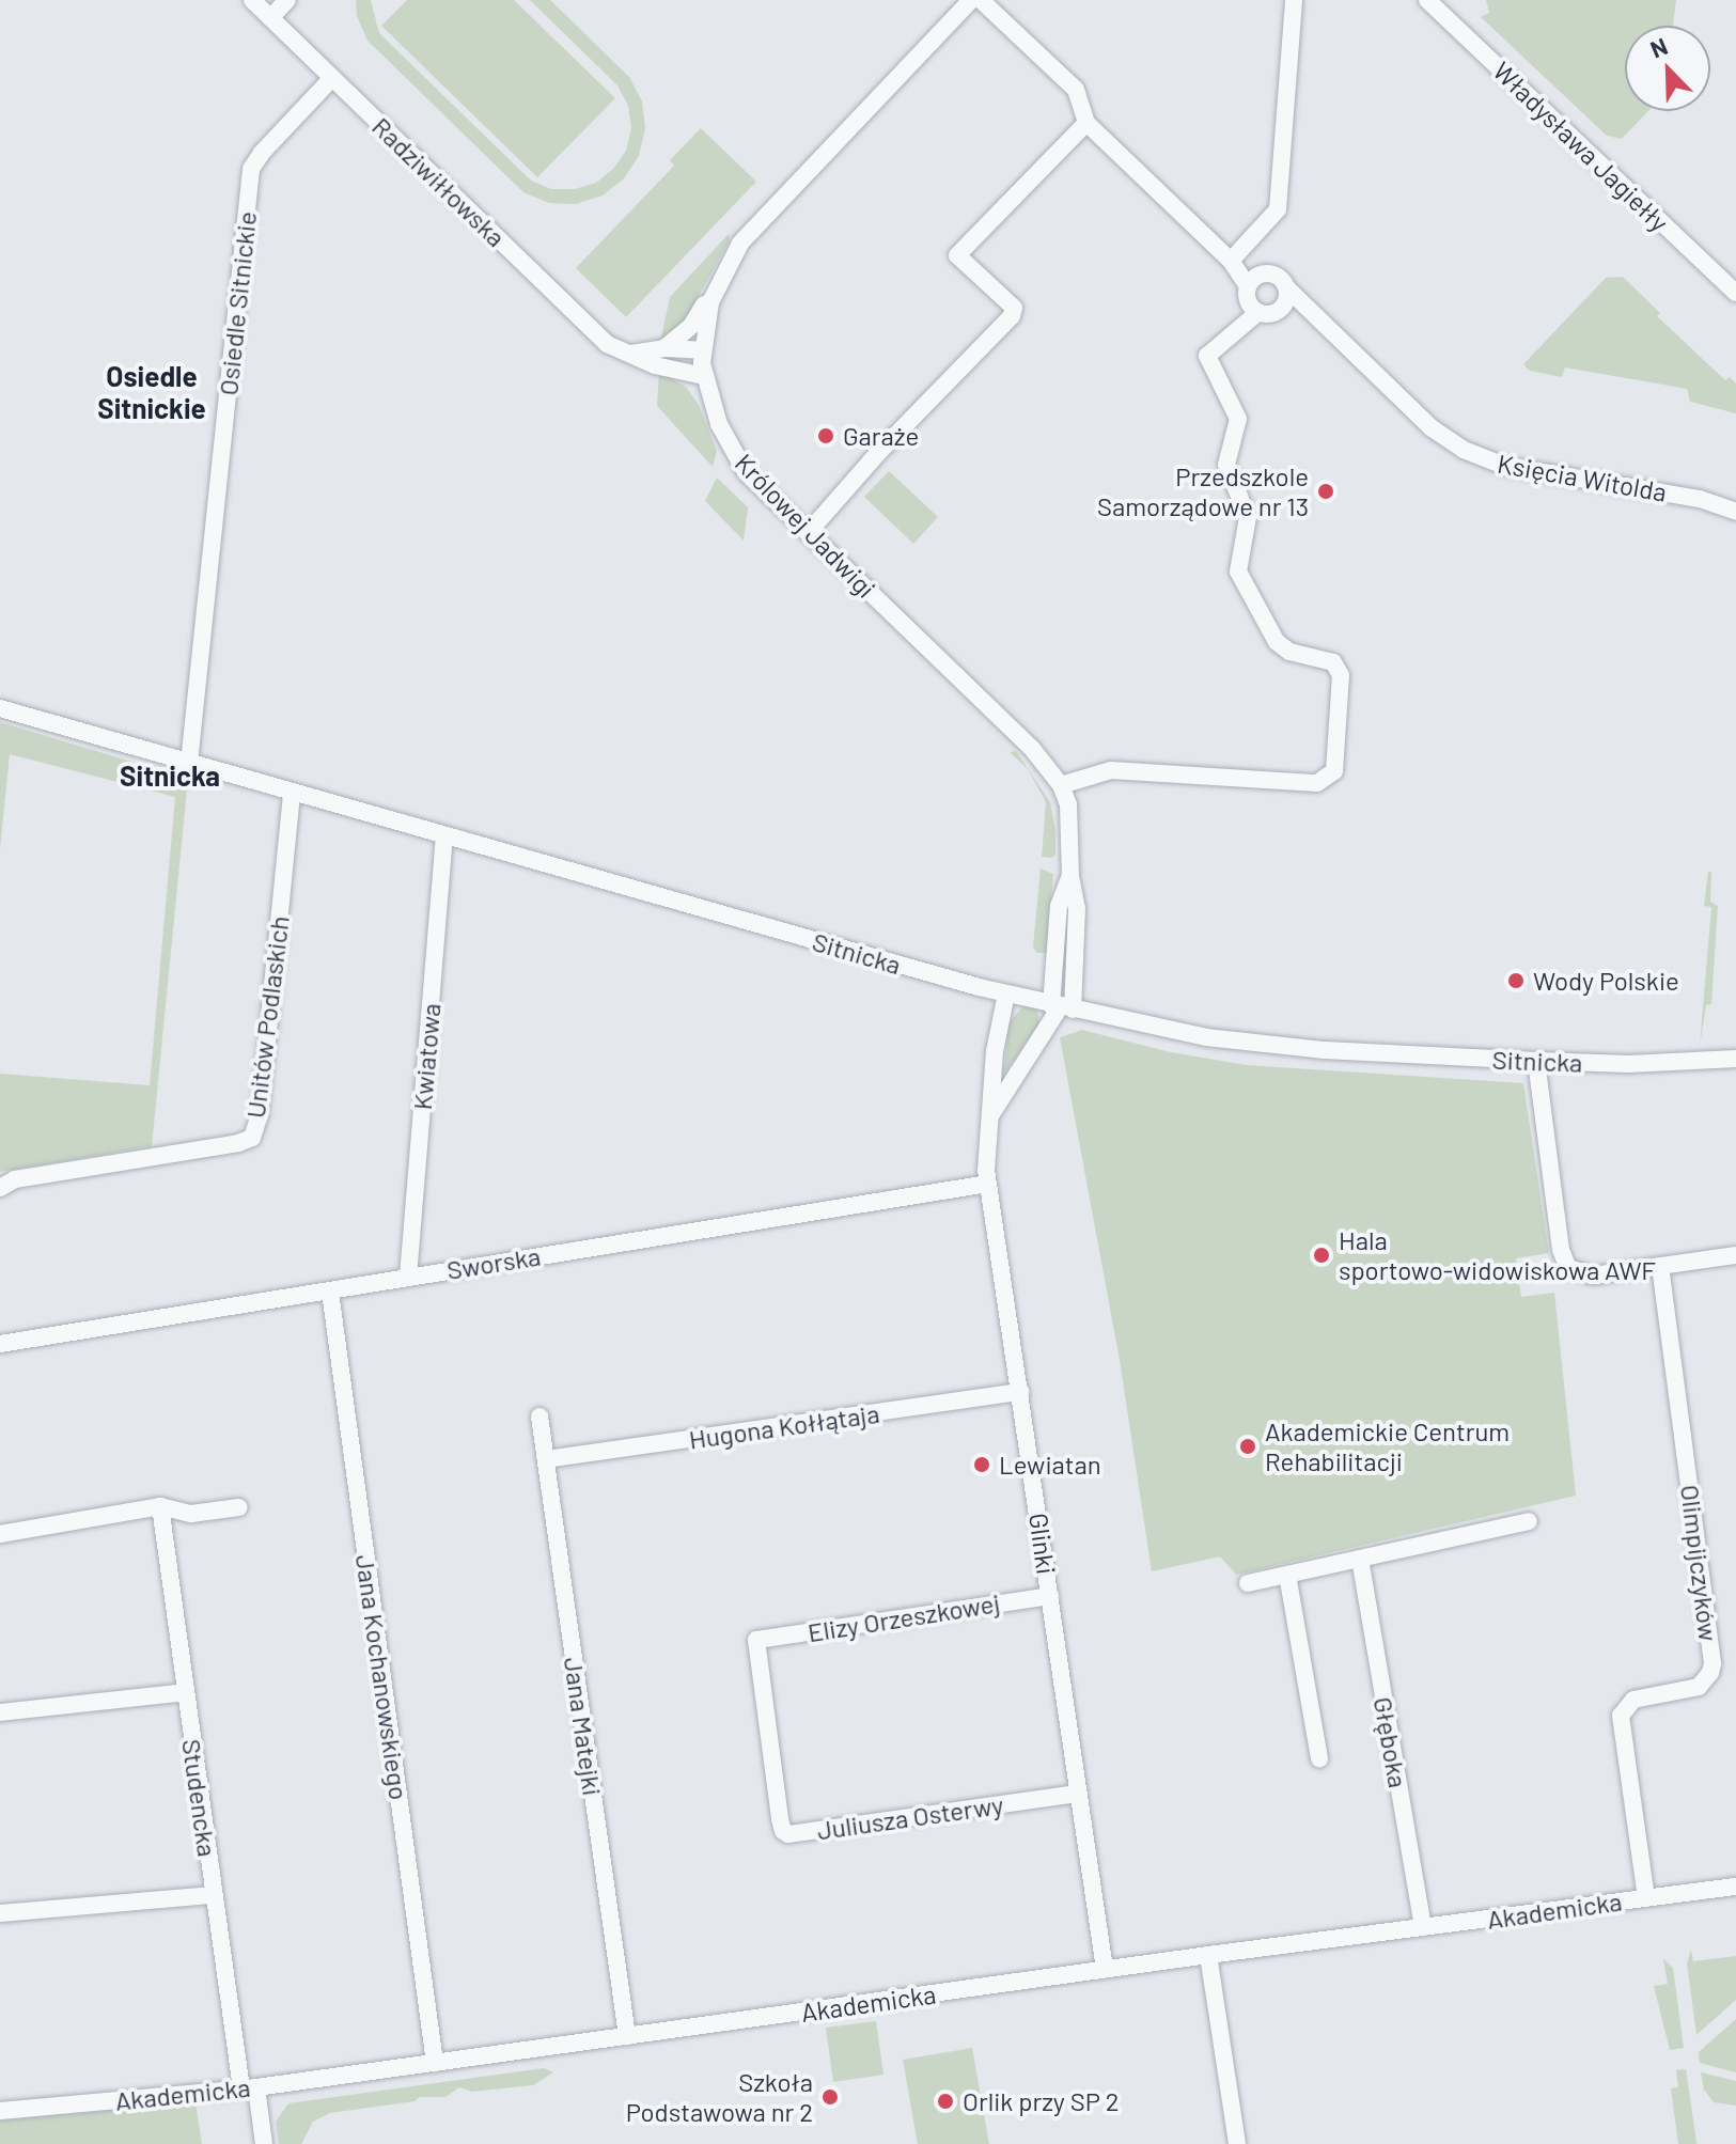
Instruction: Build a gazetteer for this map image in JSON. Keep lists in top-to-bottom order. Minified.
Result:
{"streets":{"street":["Władysława Jagiełły","Radziwiłłowska","Osiedle Sitnickie","Księcia Witolda","Królowej Jadwigi","Sitnicka","Unitów Podlaskich","Kwiatowa","Sworska","Hugona Kołłątaja","Glinki","Olimpijczyków","Elizy Orzeszkowej","Jana Kochanowskiego","Jana Matejki","Głęboka","Studencka","Juliusza Osterwy","Akademicka"]},"crossings":[["Radziwiłłowska","Osiedle Sitnickie"],["Radziwiłłowska","Królowej Jadwigi"],["Osiedle Sitnickie","Sitnicka"],["Królowej Jadwigi","Sitnicka"],["Sitnicka","Unitów Podlaskich"],["Sitnicka","Kwiatowa"],["Sitnicka","Glinki"],["Kwiatowa","Sworska"],["Sworska","Glinki"],["Sworska","Jana Kochanowskiego"],["Hugona Kołłątaja","Glinki"],["Hugona Kołłątaja","Jana Matejki"],["Glinki","Elizy Orzeszkowej"],["Glinki","Juliusza Osterwy"],["Glinki","Akademicka"],["Olimpijczyków","Akademicka"],["Elizy Orzeszkowej","Juliusza Osterwy"],["Jana Kochanowskiego","Akademicka"],["Jana Matejki","Akademicka"],["Głęboka","Akademicka"],["Studencka","Akademicka"]],"districts":["Osiedle Sitnickie","Sitnicka"],"places":["Garaże","Przedszkole Samorządowe nr 13","Wody Polskie","Hala sportowo-widowiskowa AWF","Akademickie Centrum Rehabilitacji","Lewiatan","Szkoła Podstawowa nr 2","Orlik przy SP 2"],"north":"top left"}
